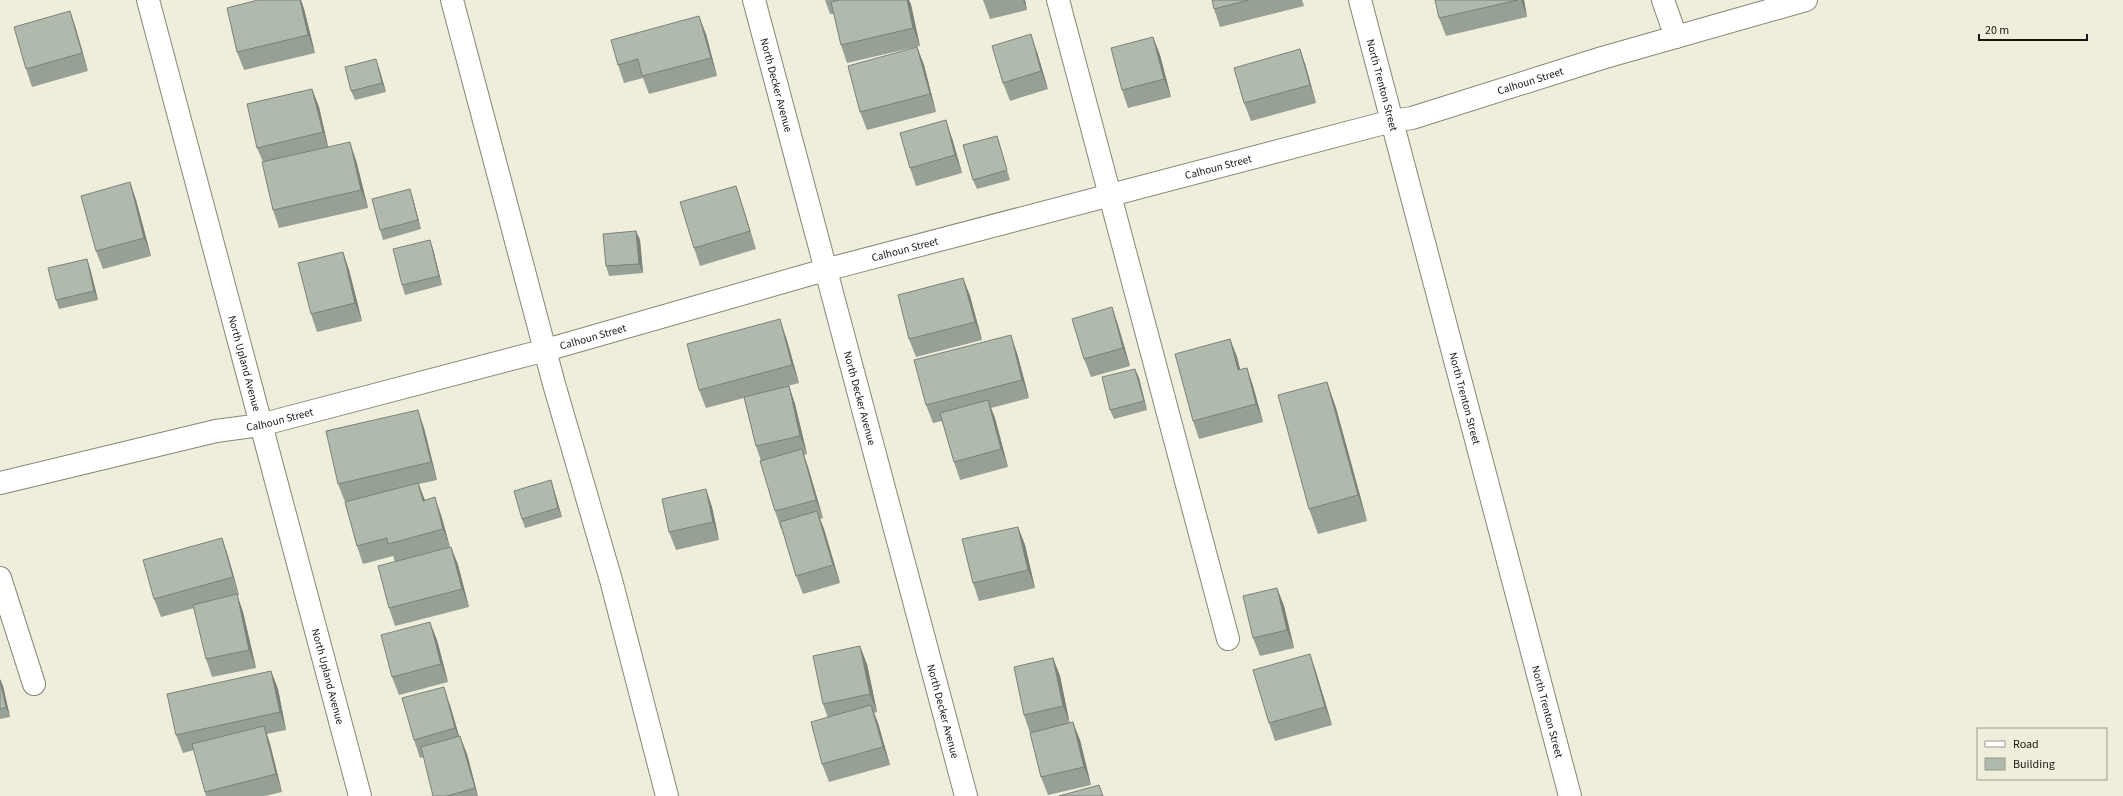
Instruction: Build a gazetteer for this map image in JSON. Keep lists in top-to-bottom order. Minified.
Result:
{"streets":{"street":["Calhoun Street","North Decker Avenue","North Trenton Street","North Upland Avenue"]},"crossings":[["Calhoun Street","North Decker Avenue"],["Calhoun Street","North Trenton Street"],["Calhoun Street","North Upland Avenue"]],"legend":["Road","Building"],"scale_bar":"20 m"}
